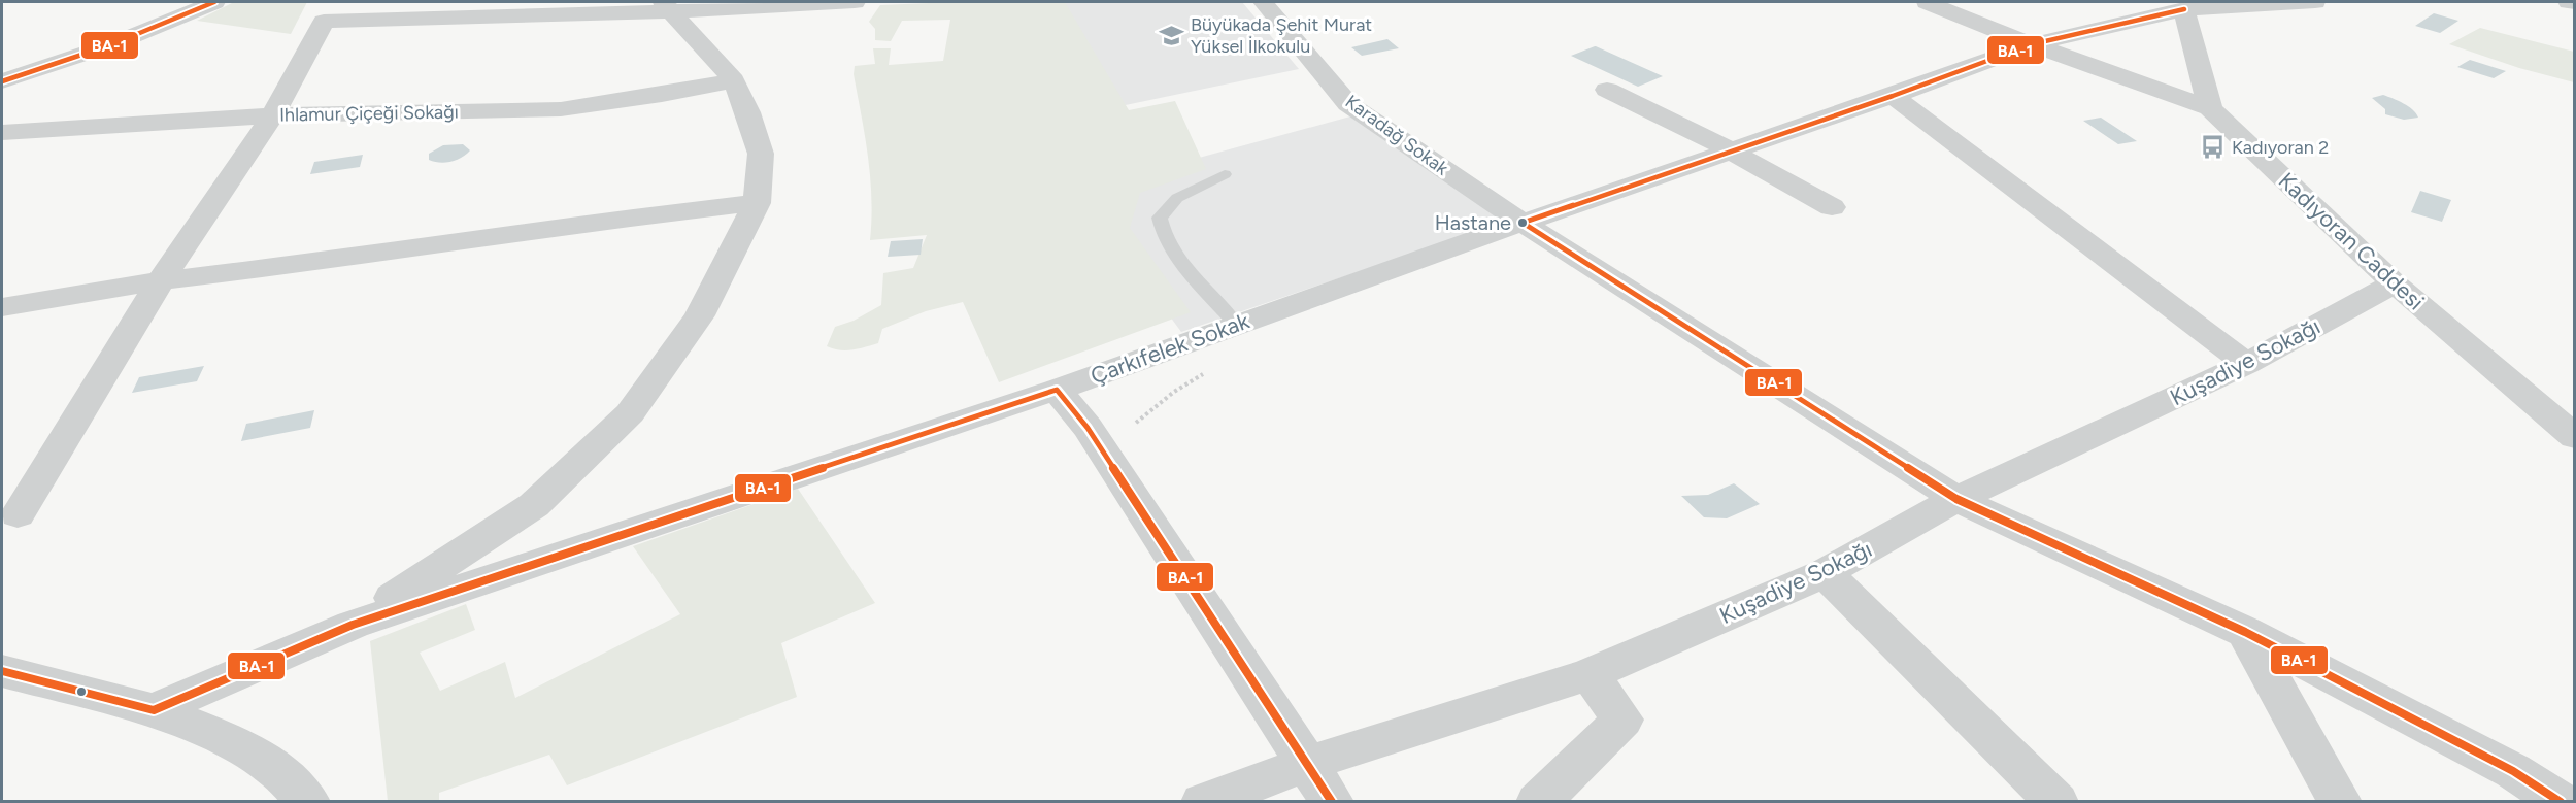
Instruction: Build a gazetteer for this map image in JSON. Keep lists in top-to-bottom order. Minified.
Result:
{"streets":{"street":["Ihlamur Çiçeği Sokağı","Karadağ Sokak","Kadıyoran Caddesi","Çarkıfelek Sokak","Kuşadiye Sokağı"]},"crossings":[["Karadağ Sokak","Çarkıfelek Sokak"],["Karadağ Sokak","Kuşadiye Sokağı"],["Kadıyoran Caddesi","Kuşadiye Sokağı"]],"places":{"school or university":["Büyükada Şehit Murat Yüksel İlkokulu"],"bus stop":["Kadıyoran 2"],"other":["Hastane"]},"lines":["transit line BA-1"]}
